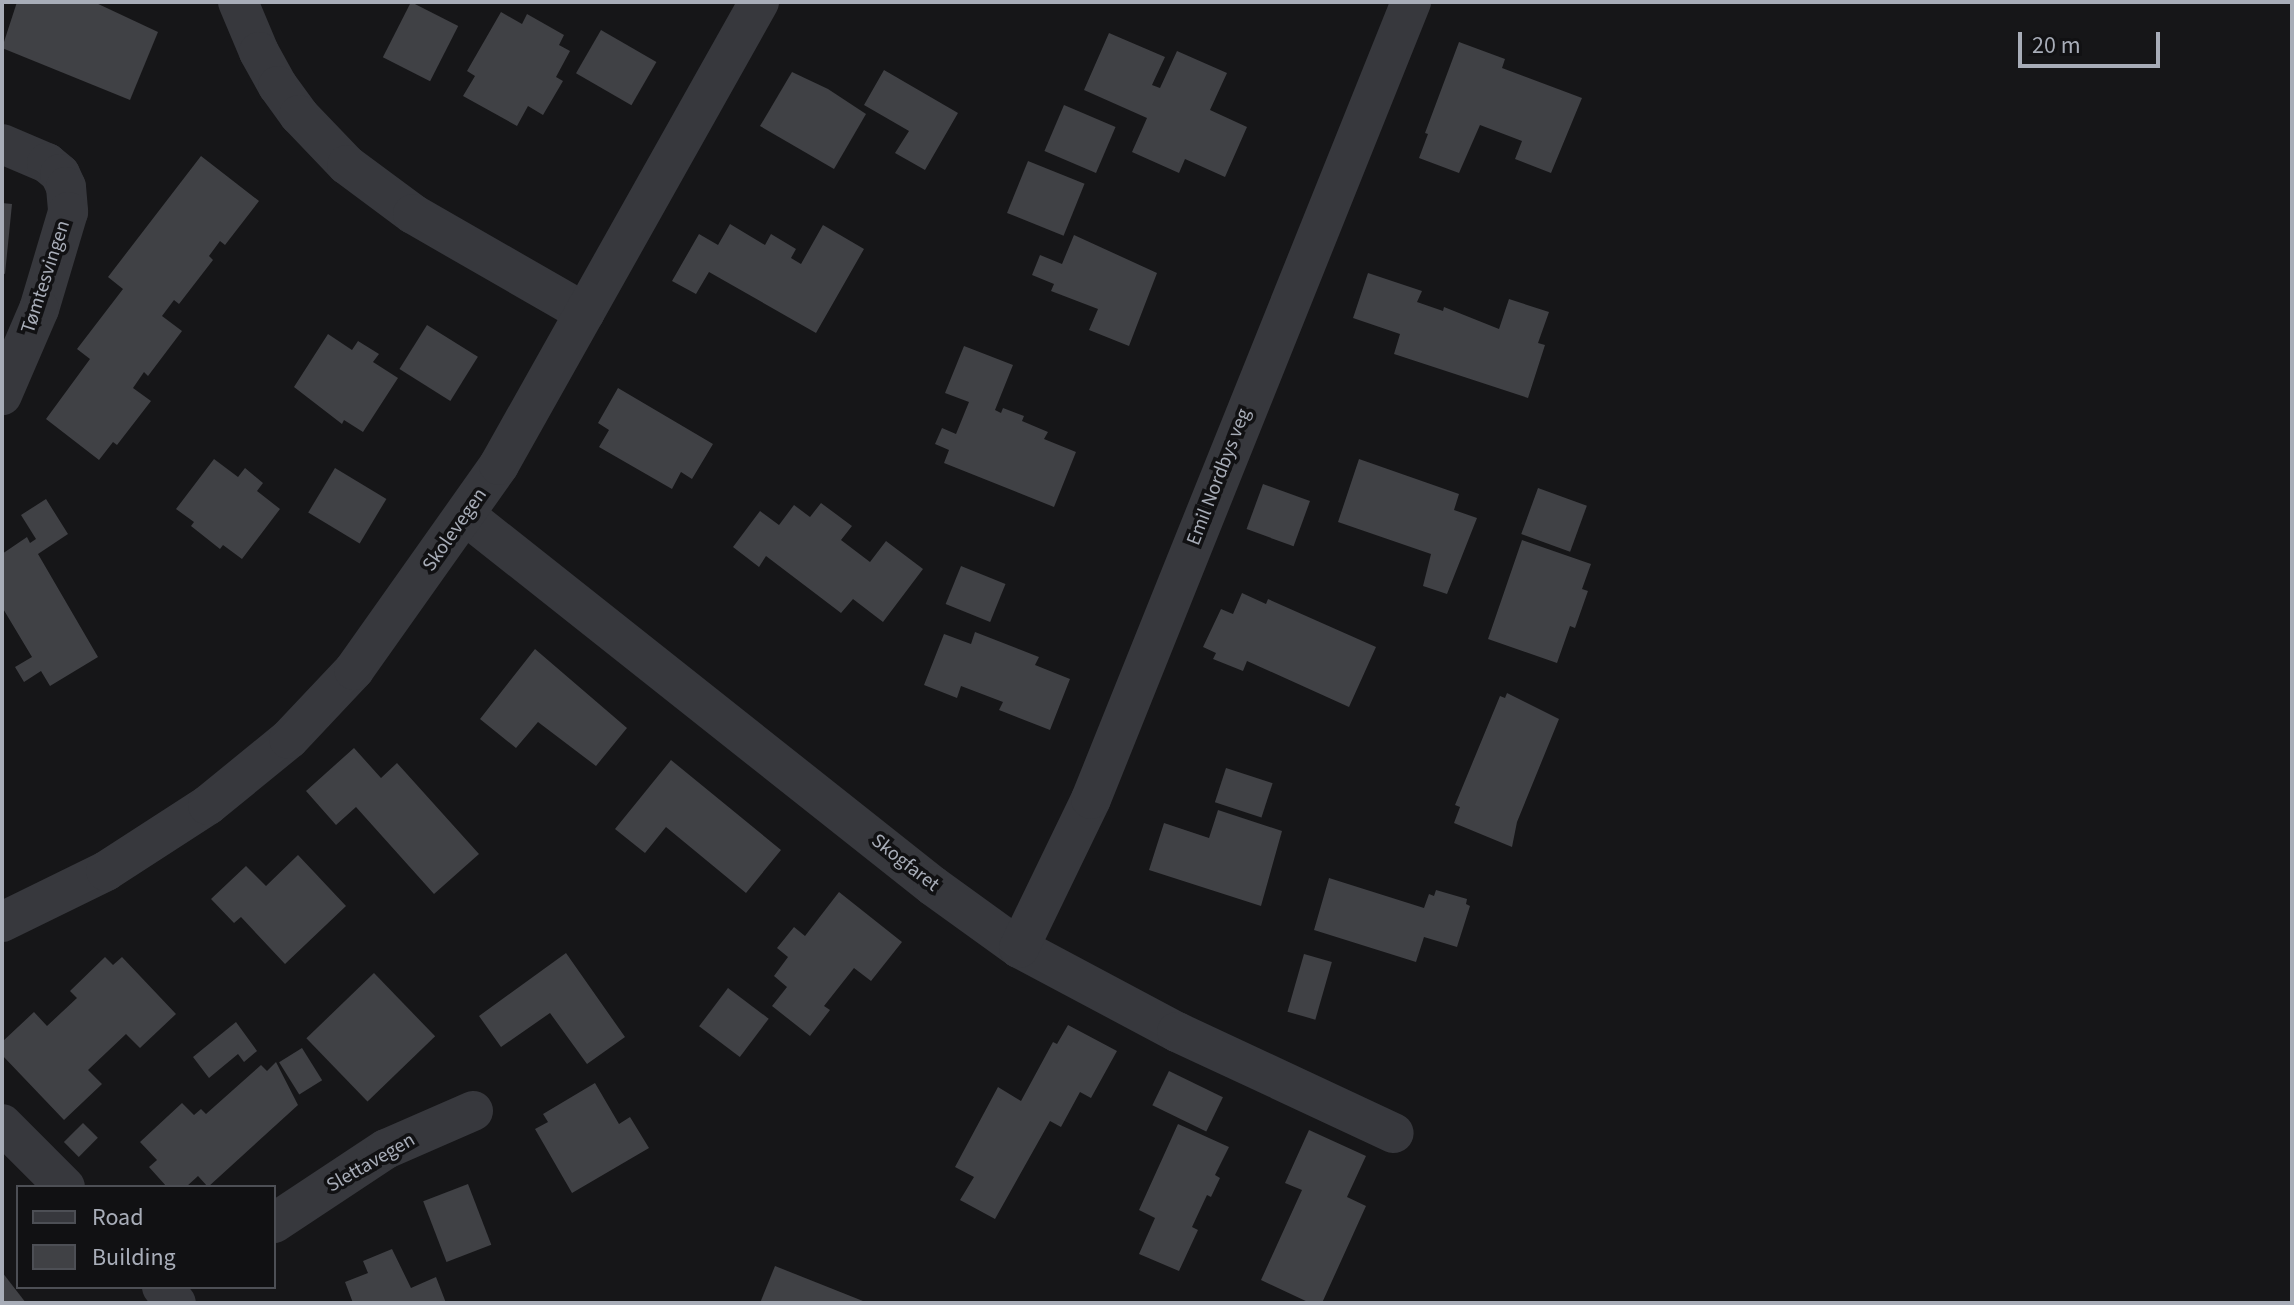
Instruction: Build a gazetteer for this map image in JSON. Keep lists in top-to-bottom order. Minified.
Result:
{"streets":{"street":["Tømtesvingen","Emil Nordbys veg","Skolevegen","Skogfaret","Slettavegen"]},"crossings":[["Emil Nordbys veg","Skogfaret"],["Skolevegen","Skogfaret"]],"legend":["Road","Building"],"scale_bar":"20 m"}
